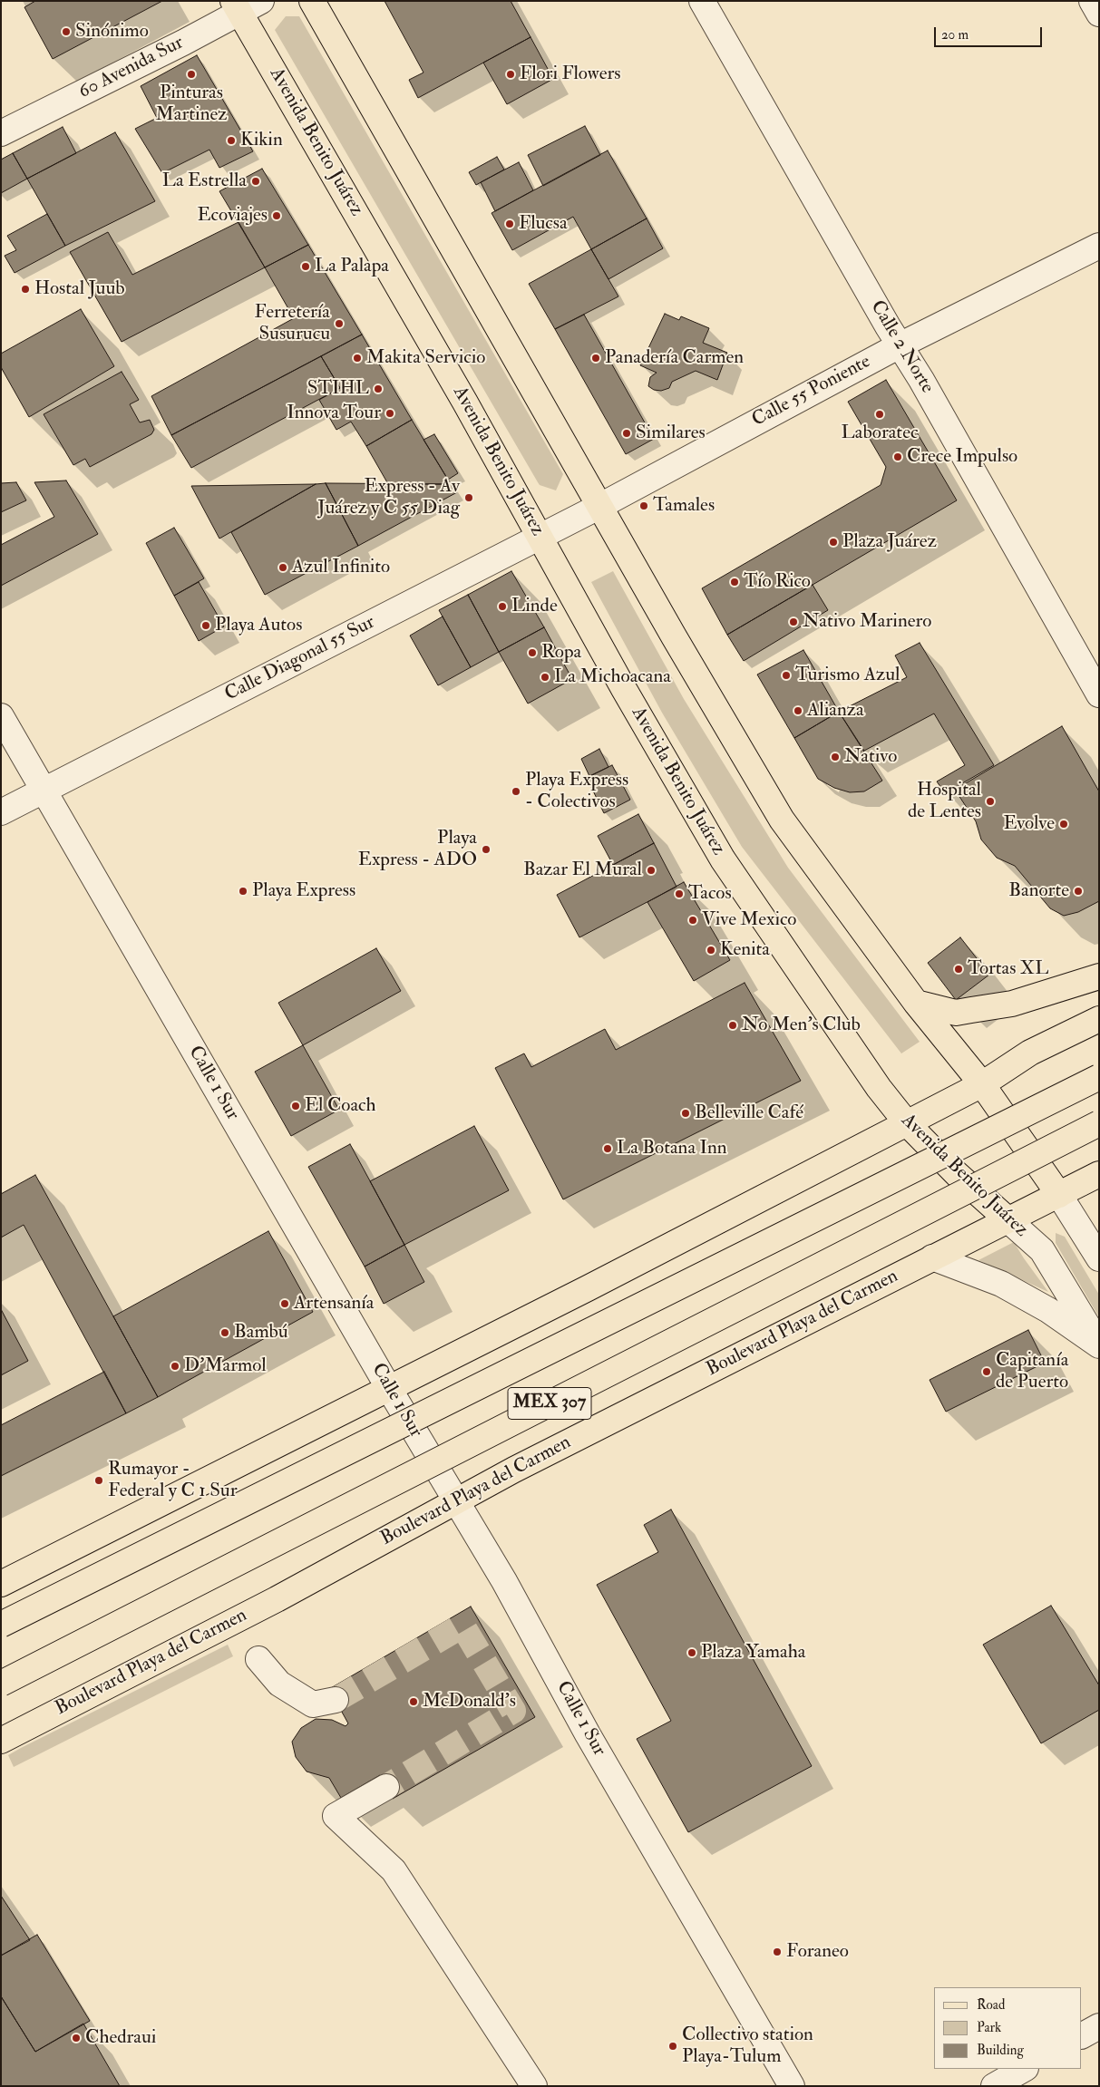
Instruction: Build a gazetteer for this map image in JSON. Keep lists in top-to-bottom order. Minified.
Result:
{"streets":{"main road":["Avenida Benito Juárez","Boulevard Playa del Carmen","MEX 307"],"street":["60 Avenida Sur","Calle 2 Norte","Calle 55 Poniente","Calle Diagonal 55 Sur","Calle 1 Sur"]},"crossings":[["60 Avenida Sur","Avenida Benito Juárez"],["Avenida Benito Juárez","Calle Diagonal 55 Sur"],["Avenida Benito Juárez","Boulevard Playa del Carmen"],["Calle 2 Norte","Calle 55 Poniente"],["Calle 55 Poniente","Calle Diagonal 55 Sur"],["Calle Diagonal 55 Sur","Calle 1 Sur"],["Calle 1 Sur","Boulevard Playa del Carmen"]],"places":["Sinónimo","Pinturas Martinez","Flori Flowers","Kikin","La Estrella","Ecoviajes","Flucsa","La Palapa","Hostal Juub","Ferretería Susurucu","Makita Servicio","Panadería Carmen","STIHL","Innova Tour","Laboratec","Similares","Crece Impulso","Express - Av Juárez y C 55 Diag","Tamales","Plaza Juárez","Azul Infinito","Tío Rico","Linde","Nativo Marinero","Playa Autos","Ropa","Turismo Azul","La Michoacana","Alianza","Nativo","Playa Express - Colectivos","Hospital de Lentes","Evolve","Playa Express - ADO","Bazar El Mural","Playa Express","Banorte","Tacos","Vive Mexico","Kenita","Tortas XL","No Men's Club","El Coach","Belleville Café","La Botana Inn","Artensanía","Bambú","D'Marmol","Capitanía de Puerto","Rumayor - Federal y C 1 Sur","Plaza Yamaha","McDonald's","Foraneo","Chedraui","Collectivo station Playa-Tulum"],"legend":["Road","Park","Building"],"scale_bar":"20 m"}
